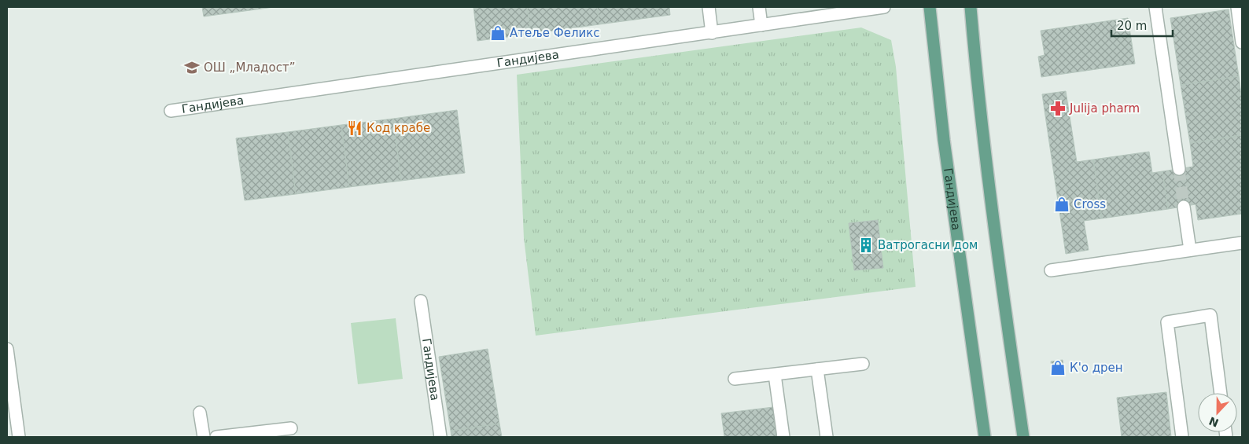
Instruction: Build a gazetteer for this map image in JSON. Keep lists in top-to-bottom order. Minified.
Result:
{"streets":{"main road":["Гандијева"]},"places":{"shop":["Атеље Феликс","Cross","К'о дрен"],"school or university":["ОШ „Младост”"],"pharmacy":["Julija pharm"],"restaurant":["Код крабе"],"building":["Ватрогасни дом"]},"scale_bar":"20 m","north":"bottom"}
